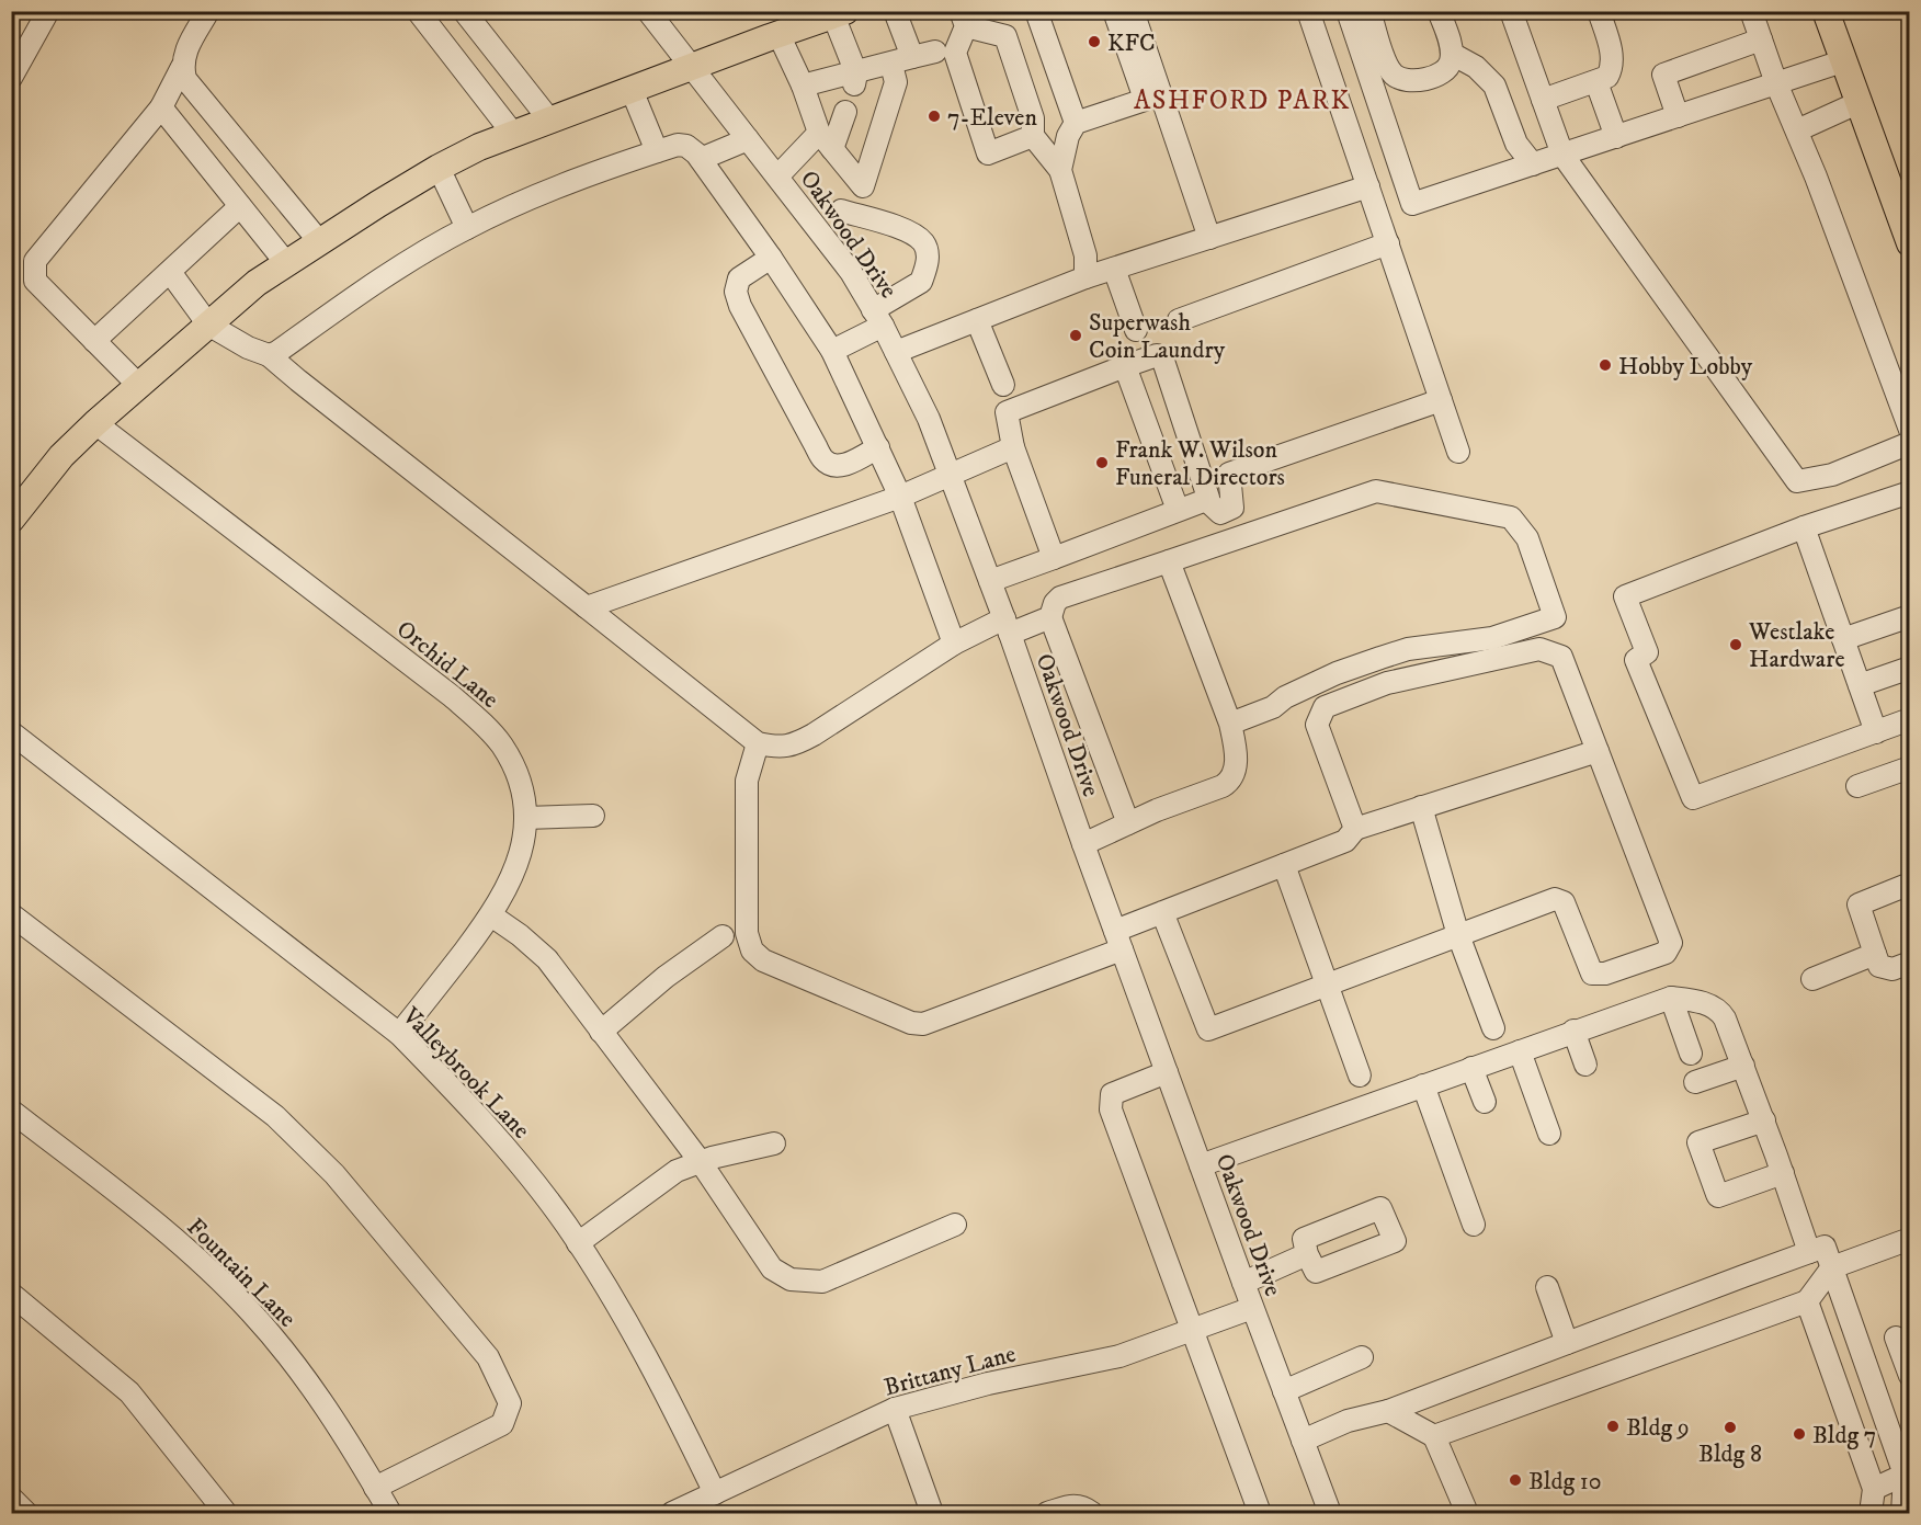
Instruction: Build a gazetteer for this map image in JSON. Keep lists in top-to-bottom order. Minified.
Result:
{"streets":{"street":["Oakwood Drive","Orchid Lane","Valleybrook Lane","Fountain Lane","Brittany Lane"]},"crossings":[["Oakwood Drive","Brittany Lane"],["Orchid Lane","Valleybrook Lane"],["Valleybrook Lane","Brittany Lane"]],"districts":["ASHFORD PARK"],"places":["KFC","7-Eleven","Superwash Coin Laundry","Hobby Lobby","Frank W. Wilson Funeral Directors","Westlake Hardware","Bldg 9","Bldg 8","Bldg 7","Bldg 10"]}
